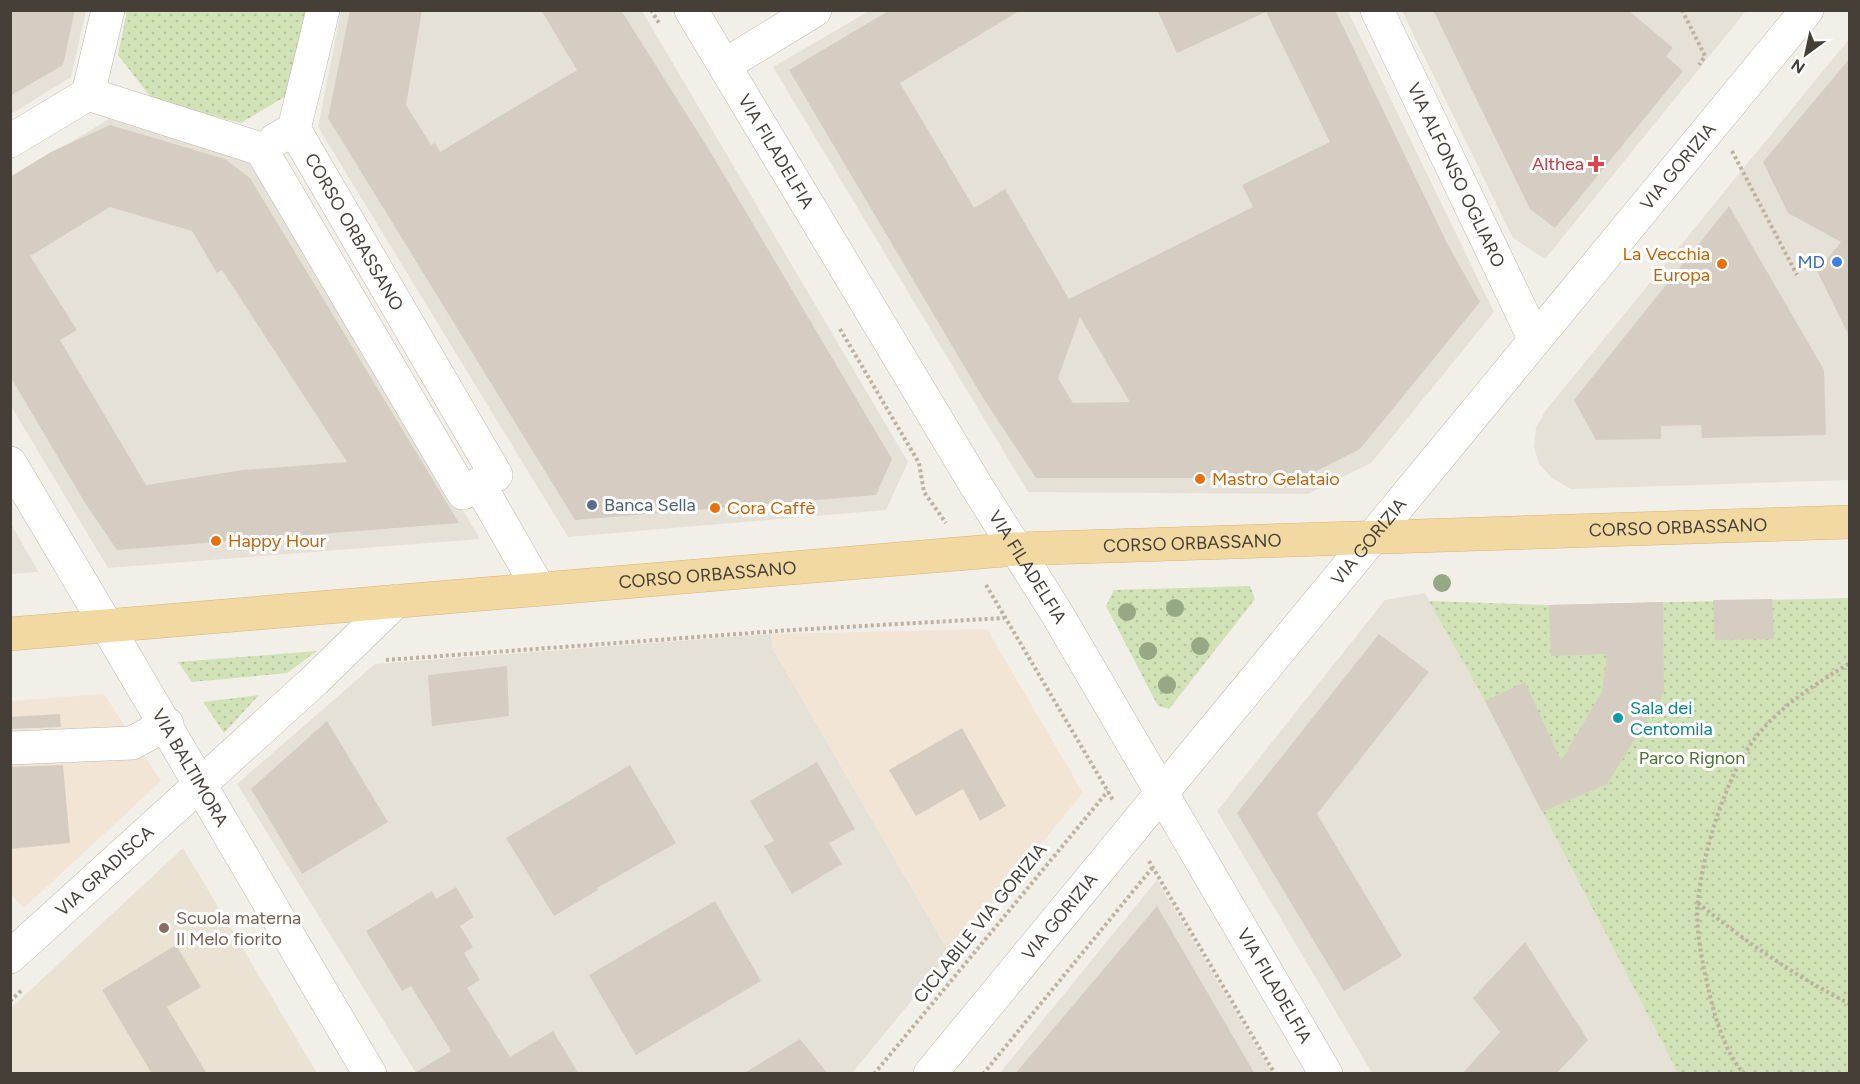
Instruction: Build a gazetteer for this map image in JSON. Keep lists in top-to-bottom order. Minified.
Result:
{"streets":{"main road":["CORSO ORBASSANO"],"street":["VIA FILADELFIA","VIA GORIZIA","VIA ALFONSO OGLIARO","VIA BALTIMORA","VIA GRADISCA"],"path":["CICLABILE VIA GORIZIA"]},"crossings":[["VIA FILADELFIA","VIA GORIZIA"],["VIA FILADELFIA","CORSO ORBASSANO"],["VIA GORIZIA","VIA ALFONSO OGLIARO"],["VIA GORIZIA","CORSO ORBASSANO"],["CORSO ORBASSANO","VIA BALTIMORA"],["VIA BALTIMORA","VIA GRADISCA"]],"parks":["Parco Rignon"],"places":{"health":["Althea"],"other":["MD","La Vecchia Europa","Mastro Gelataio","Banca Sella","Cora Caffè","Happy Hour","Sala dei Centomila","Scuola materna Il Melo fiorito"]},"north":"bottom left"}
